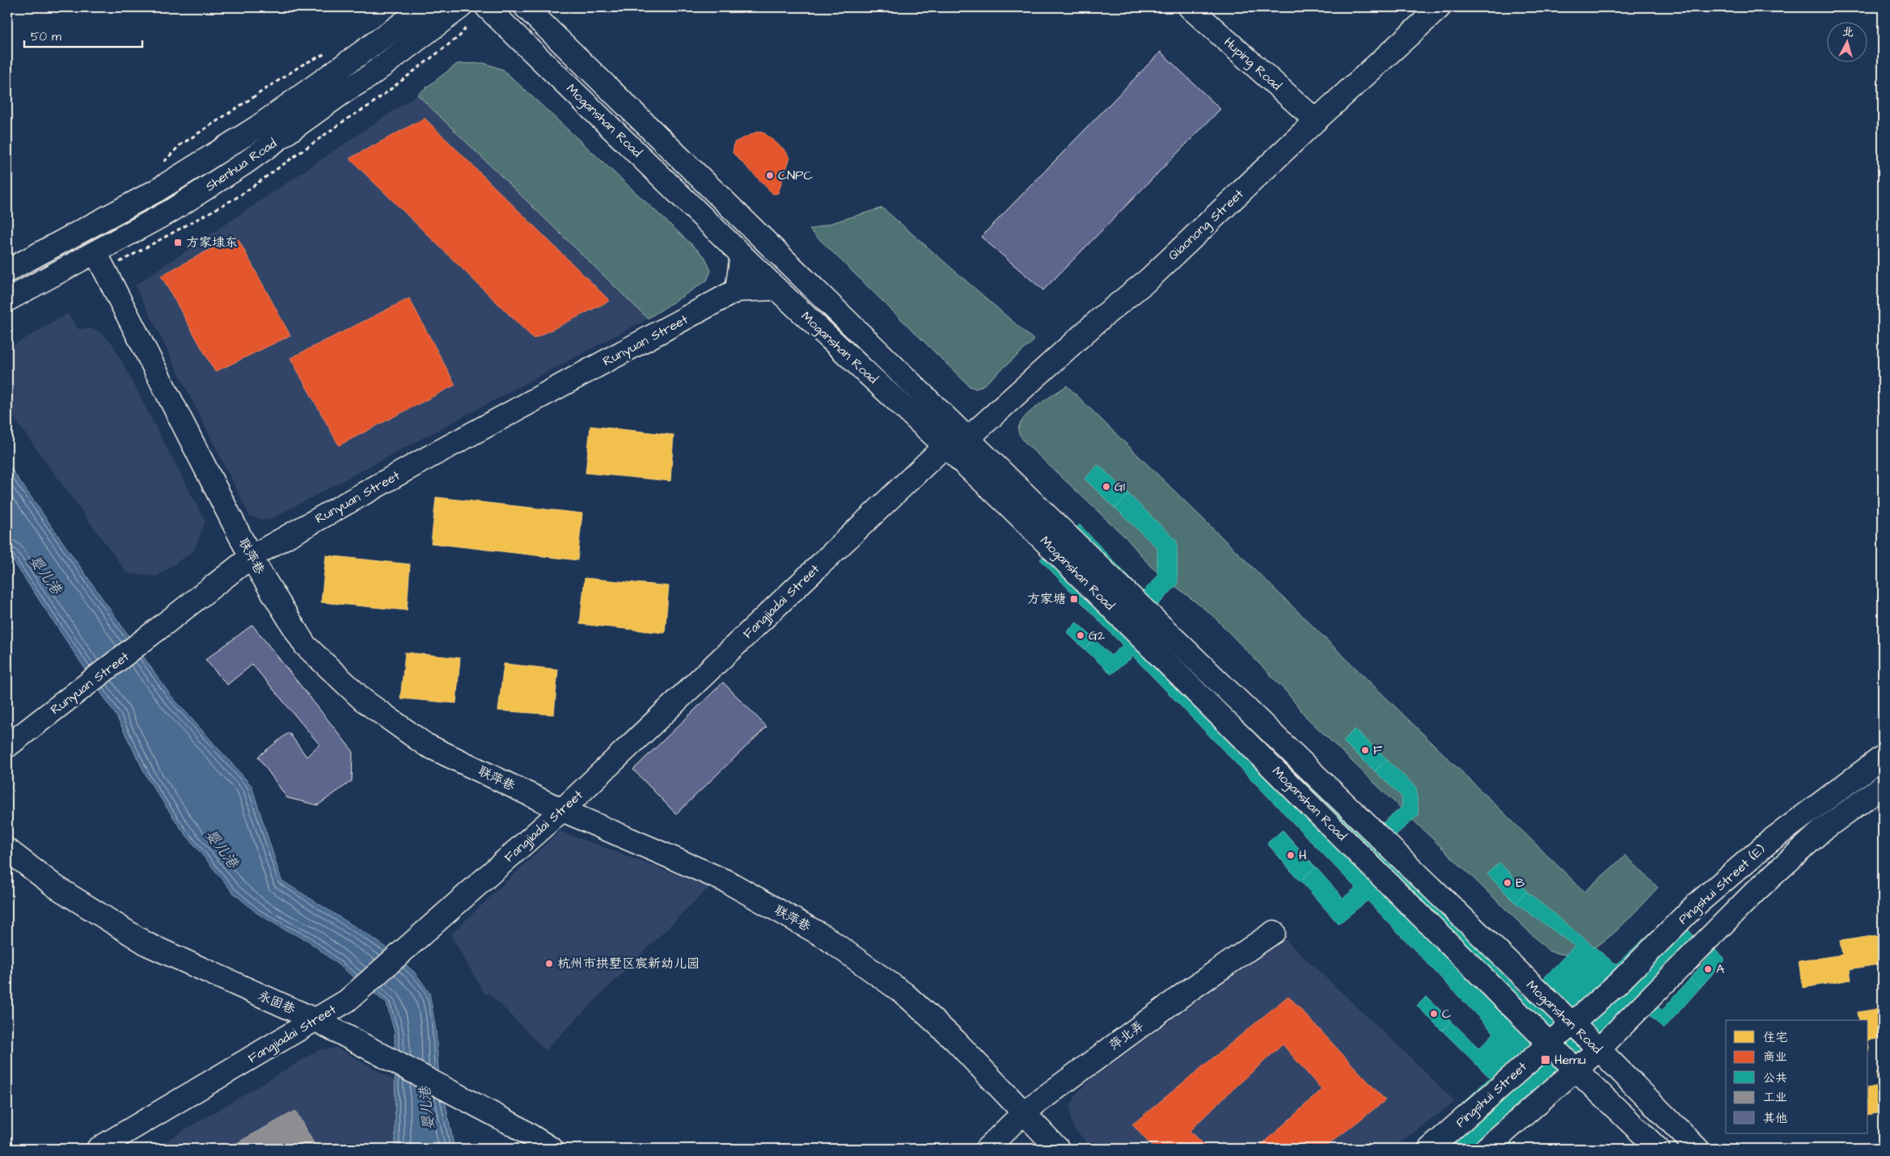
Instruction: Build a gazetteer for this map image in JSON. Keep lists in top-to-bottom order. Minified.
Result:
{"streets":{"main road":["Huping Road","Moganshan Road","Shenhua Road","Qiaonong Street","Runyuan Street","联萍巷","Fangjiadai Street","Pingshui Street (E)","永固巷","萍北弄","Pingshui Street"]},"crossings":[["Huping Road","Qiaonong Street"],["Moganshan Road","Qiaonong Street"],["Moganshan Road","Runyuan Street"],["Moganshan Road","Fangjiadai Street"],["Moganshan Road","Pingshui Street (E)"],["Moganshan Road","Pingshui Street"],["Shenhua Road","联萍巷"],["Runyuan Street","联萍巷"],["联萍巷","Fangjiadai Street"],["联萍巷","萍北弄"],["Fangjiadai Street","永固巷"],["Pingshui Street (E)","Pingshui Street"]],"water":["婴儿港"],"places":{"other":["CNPC","G1","G2","F","H","B","杭州市拱墅区宸新幼儿园","A","C"],"transit":["方家埭东","方家塘","Hemu"]},"legend":["住宅","商业","公共","工业","其他"],"scale_bar":"50 m","north":"top"}
